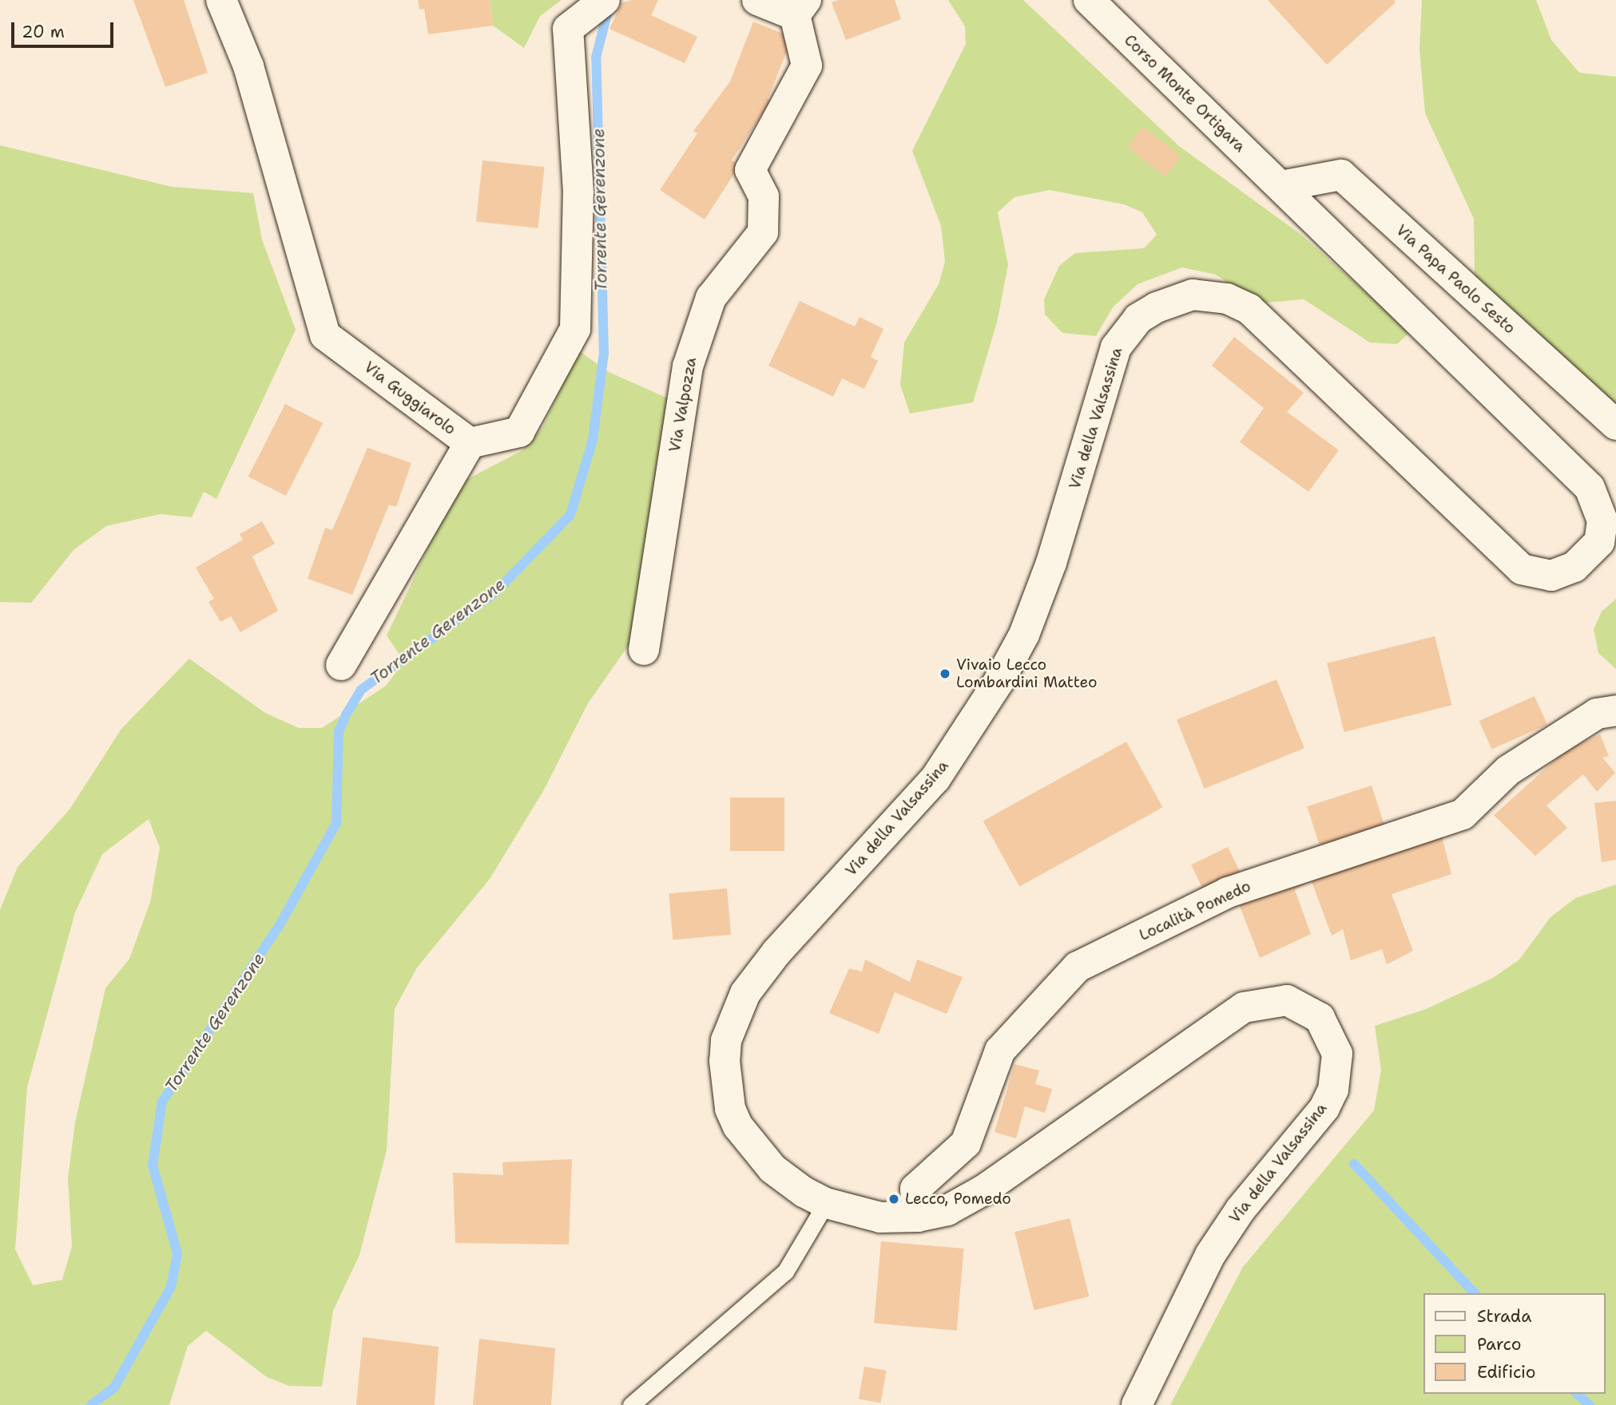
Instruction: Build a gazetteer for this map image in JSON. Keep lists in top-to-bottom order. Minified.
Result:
{"streets":{"main road":["Corso Monte Ortigara","Via Papa Paolo Sesto","Via Guggiarolo","Via Valpozza","Via della Valsassina","Località Pomedo"]},"crossings":[["Corso Monte Ortigara","Via Papa Paolo Sesto"],["Corso Monte Ortigara","Via della Valsassina"],["Via Papa Paolo Sesto","Via della Valsassina"],["Via della Valsassina","Località Pomedo"]],"water":["Torrente Gerenzone"],"places":["Vivaio Lecco Lombardini Matteo","Lecco, Pomedo"],"legend":["Strada","Parco","Edificio"],"scale_bar":"20 m"}
